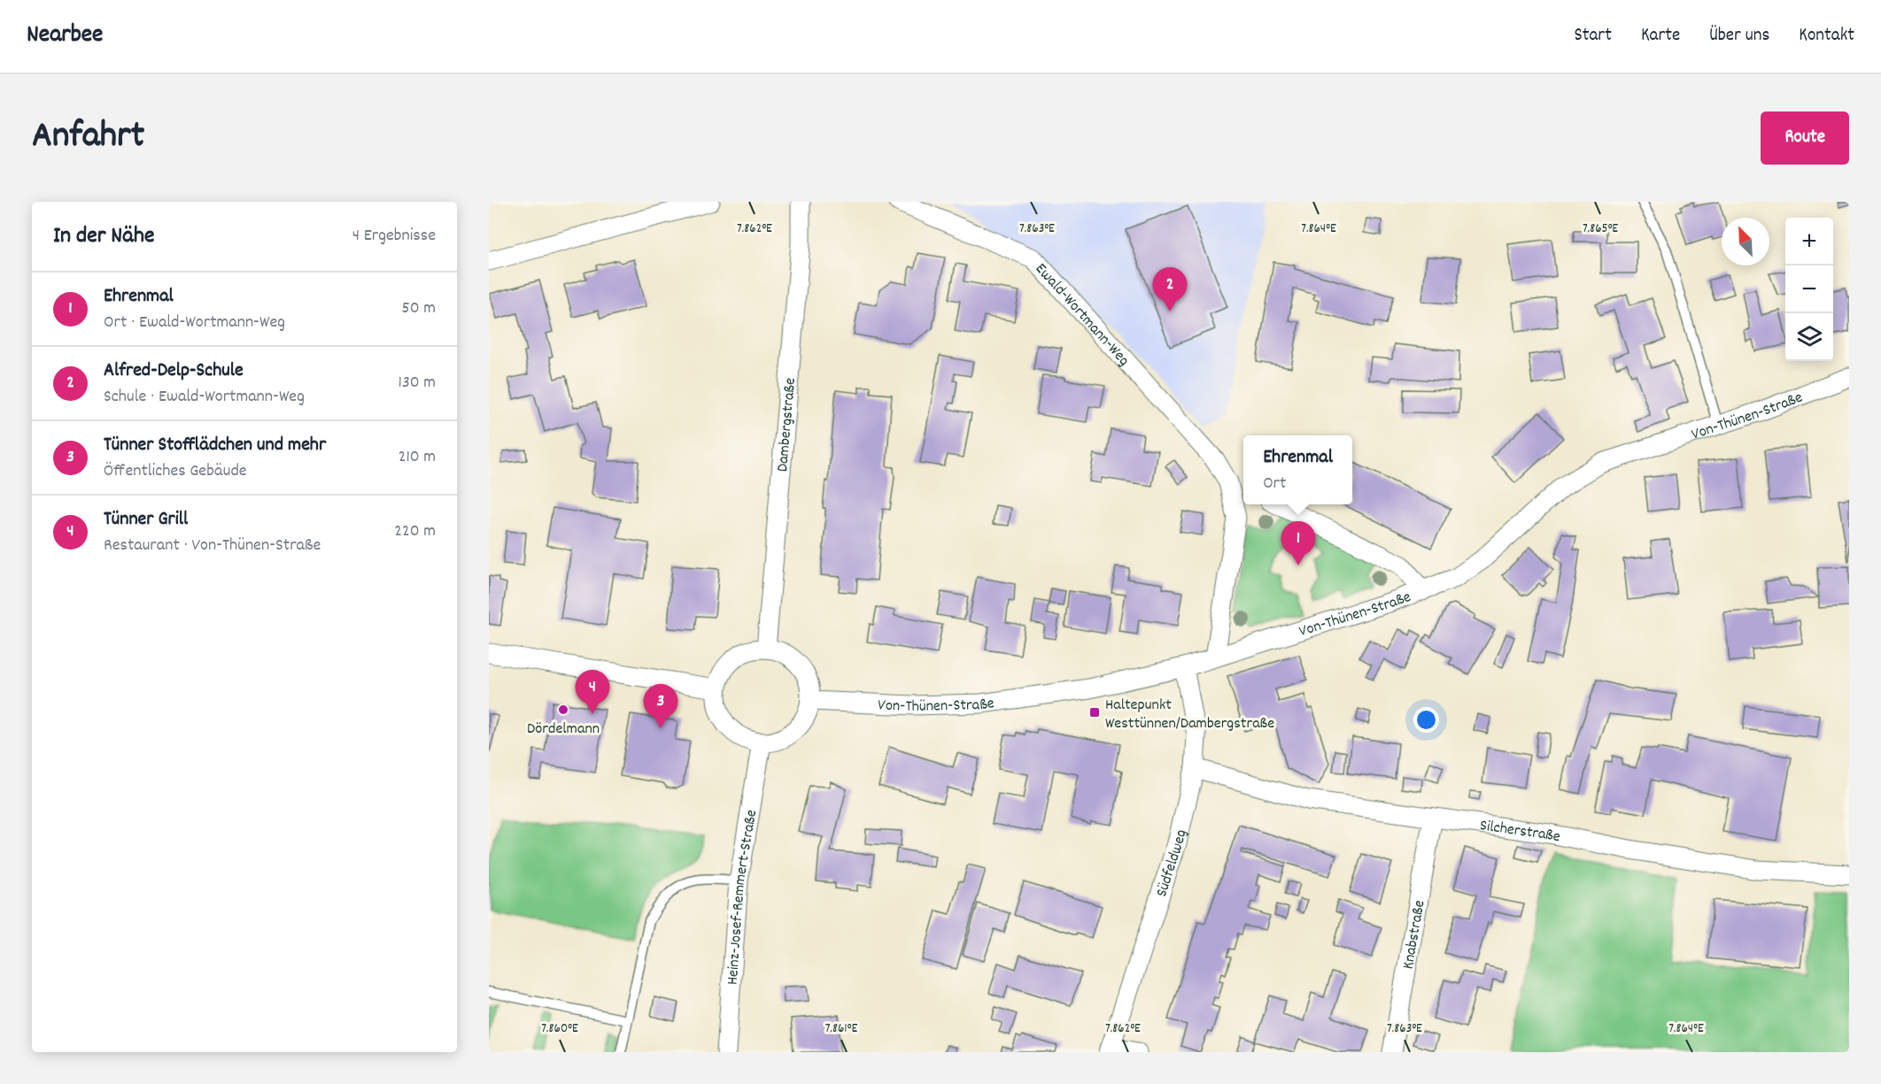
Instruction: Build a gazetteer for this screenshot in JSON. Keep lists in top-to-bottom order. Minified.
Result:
{"streets":{"street":["Ewald-Wortmann-Weg","Von-Thünen-Straße","Dambergstraße","Silcherstraße","Südfeldweg","Heinz-Josef-Remmert-Straße","Knabstraße"]},"crossings":[["Ewald-Wortmann-Weg","Von-Thünen-Straße"],["Von-Thünen-Straße","Dambergstraße"],["Von-Thünen-Straße","Südfeldweg"],["Von-Thünen-Straße","Heinz-Josef-Remmert-Straße"],["Dambergstraße","Heinz-Josef-Remmert-Straße"],["Silcherstraße","Südfeldweg"],["Silcherstraße","Knabstraße"]],"places":{"other":["Dördelmann"],"transit":["Haltepunkt Westtünnen/Dambergstraße"]},"north":"top left","page":{"header":"Nearbee","nav":["Start","Karte","Über uns","Kontakt"],"title":"Anfahrt","buttons":"Route","heading":["In der Nähe","4 Ergebnisse"],"map_buttons":["+","−"],"pins":["2","1","4","3"],"list":[{"mark":"1","name":"Ehrenmal","note":"Ort · Ewald-Wortmann-Weg","value":"50 m"},{"mark":"2","name":"Alfred-Delp-Schule","note":"Schule · Ewald-Wortmann-Weg","value":"130 m"},{"mark":"3","name":"Tünner Stofflädchen und mehr","note":"Öffentliches Gebäude","value":"210 m"},{"mark":"4","name":"Tünner Grill","note":"Restaurant · Von-Thünen-Straße","value":"220 m"}],"popup":["Ehrenmal","Ort"]},"coordinates":["7.862°E","7.863°E","7.864°E","7.865°E","7.860°E","7.861°E"]}
